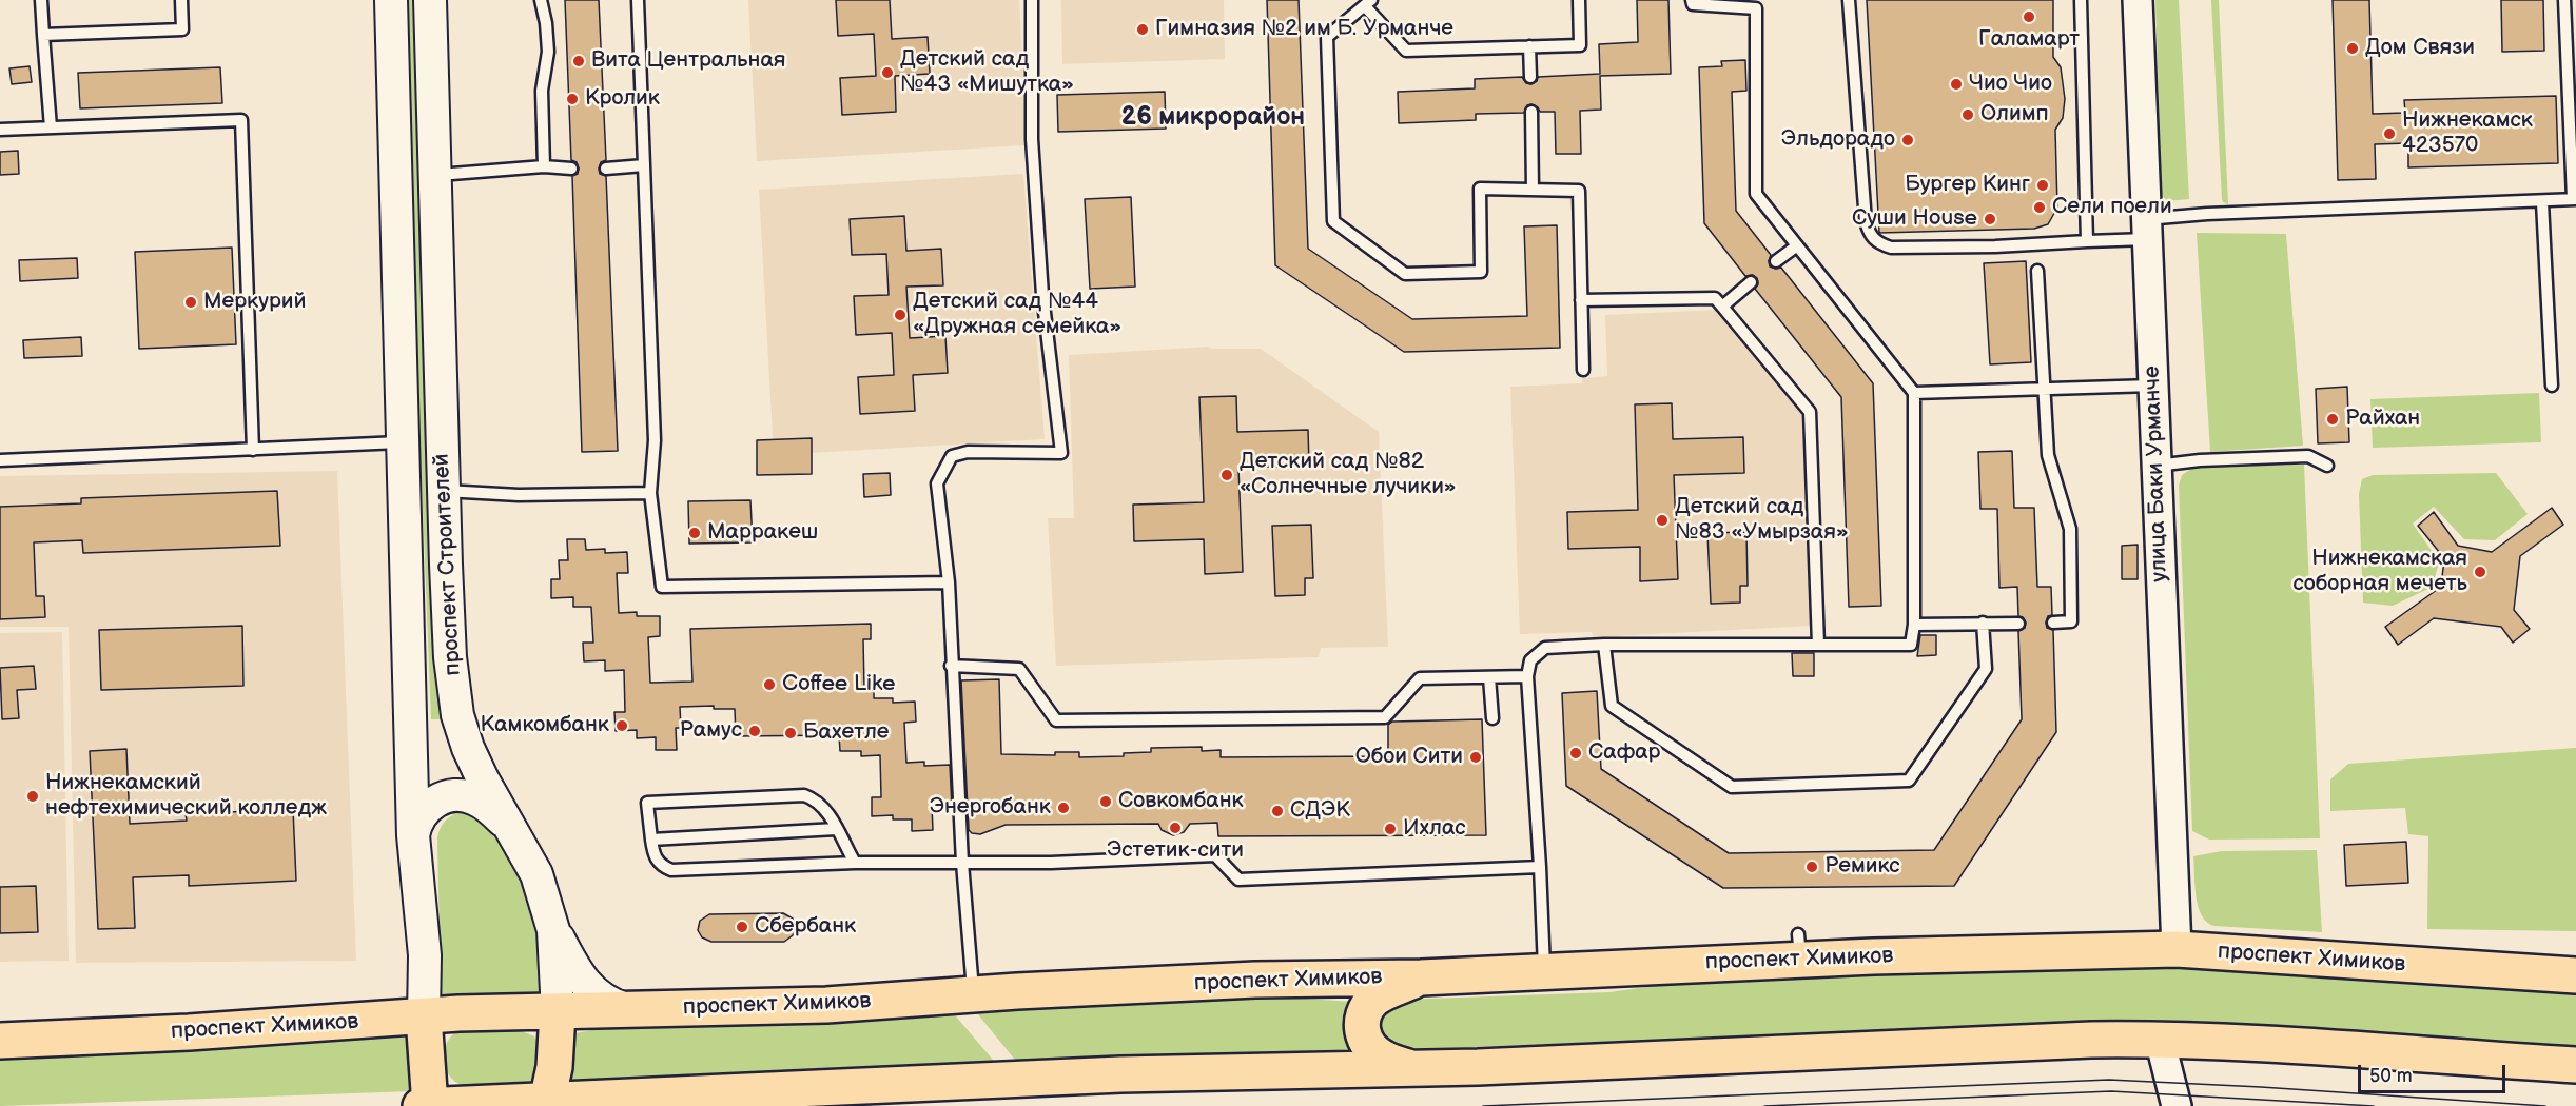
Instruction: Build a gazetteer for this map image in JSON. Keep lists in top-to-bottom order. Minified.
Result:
{"streets":{"main road":["проспект Строителей","проспект Химиков"],"street":["улица Баки Урманче"]},"crossings":[["улица Баки Урманче","проспект Химиков"],["проспект Строителей","проспект Химиков"]],"districts":["26 микрорайон"],"places":["Галамарт","Гимназия №2 им Б. Урманче","Дом Связи","Вита Центральная","Детский сад №43 «Мишутка»","Чио Чио","Кролик","Олимп","Нижнекамск 423570","Эльдорадо","Бургер Кинг","Сели поели","Суши House","Меркурий","Детский сад №44 «Дружная семейка»","Райхан","Детский сад №82 «Солнечные лучики»","Детский сад №83 «Умырзая»","Марракеш","Нижнекамская соборная мечеть","Coffee Like","Камкомбанк","Рамус","Бахетле","Сафар","Обои Сити","Нижнекамский нефтехимический колледж","Совкомбанк","Энергобанк","СДЭК","Эстетик-сити","Ихлас","Ремикс","Сбербанк"],"scale_bar":"50 m"}
